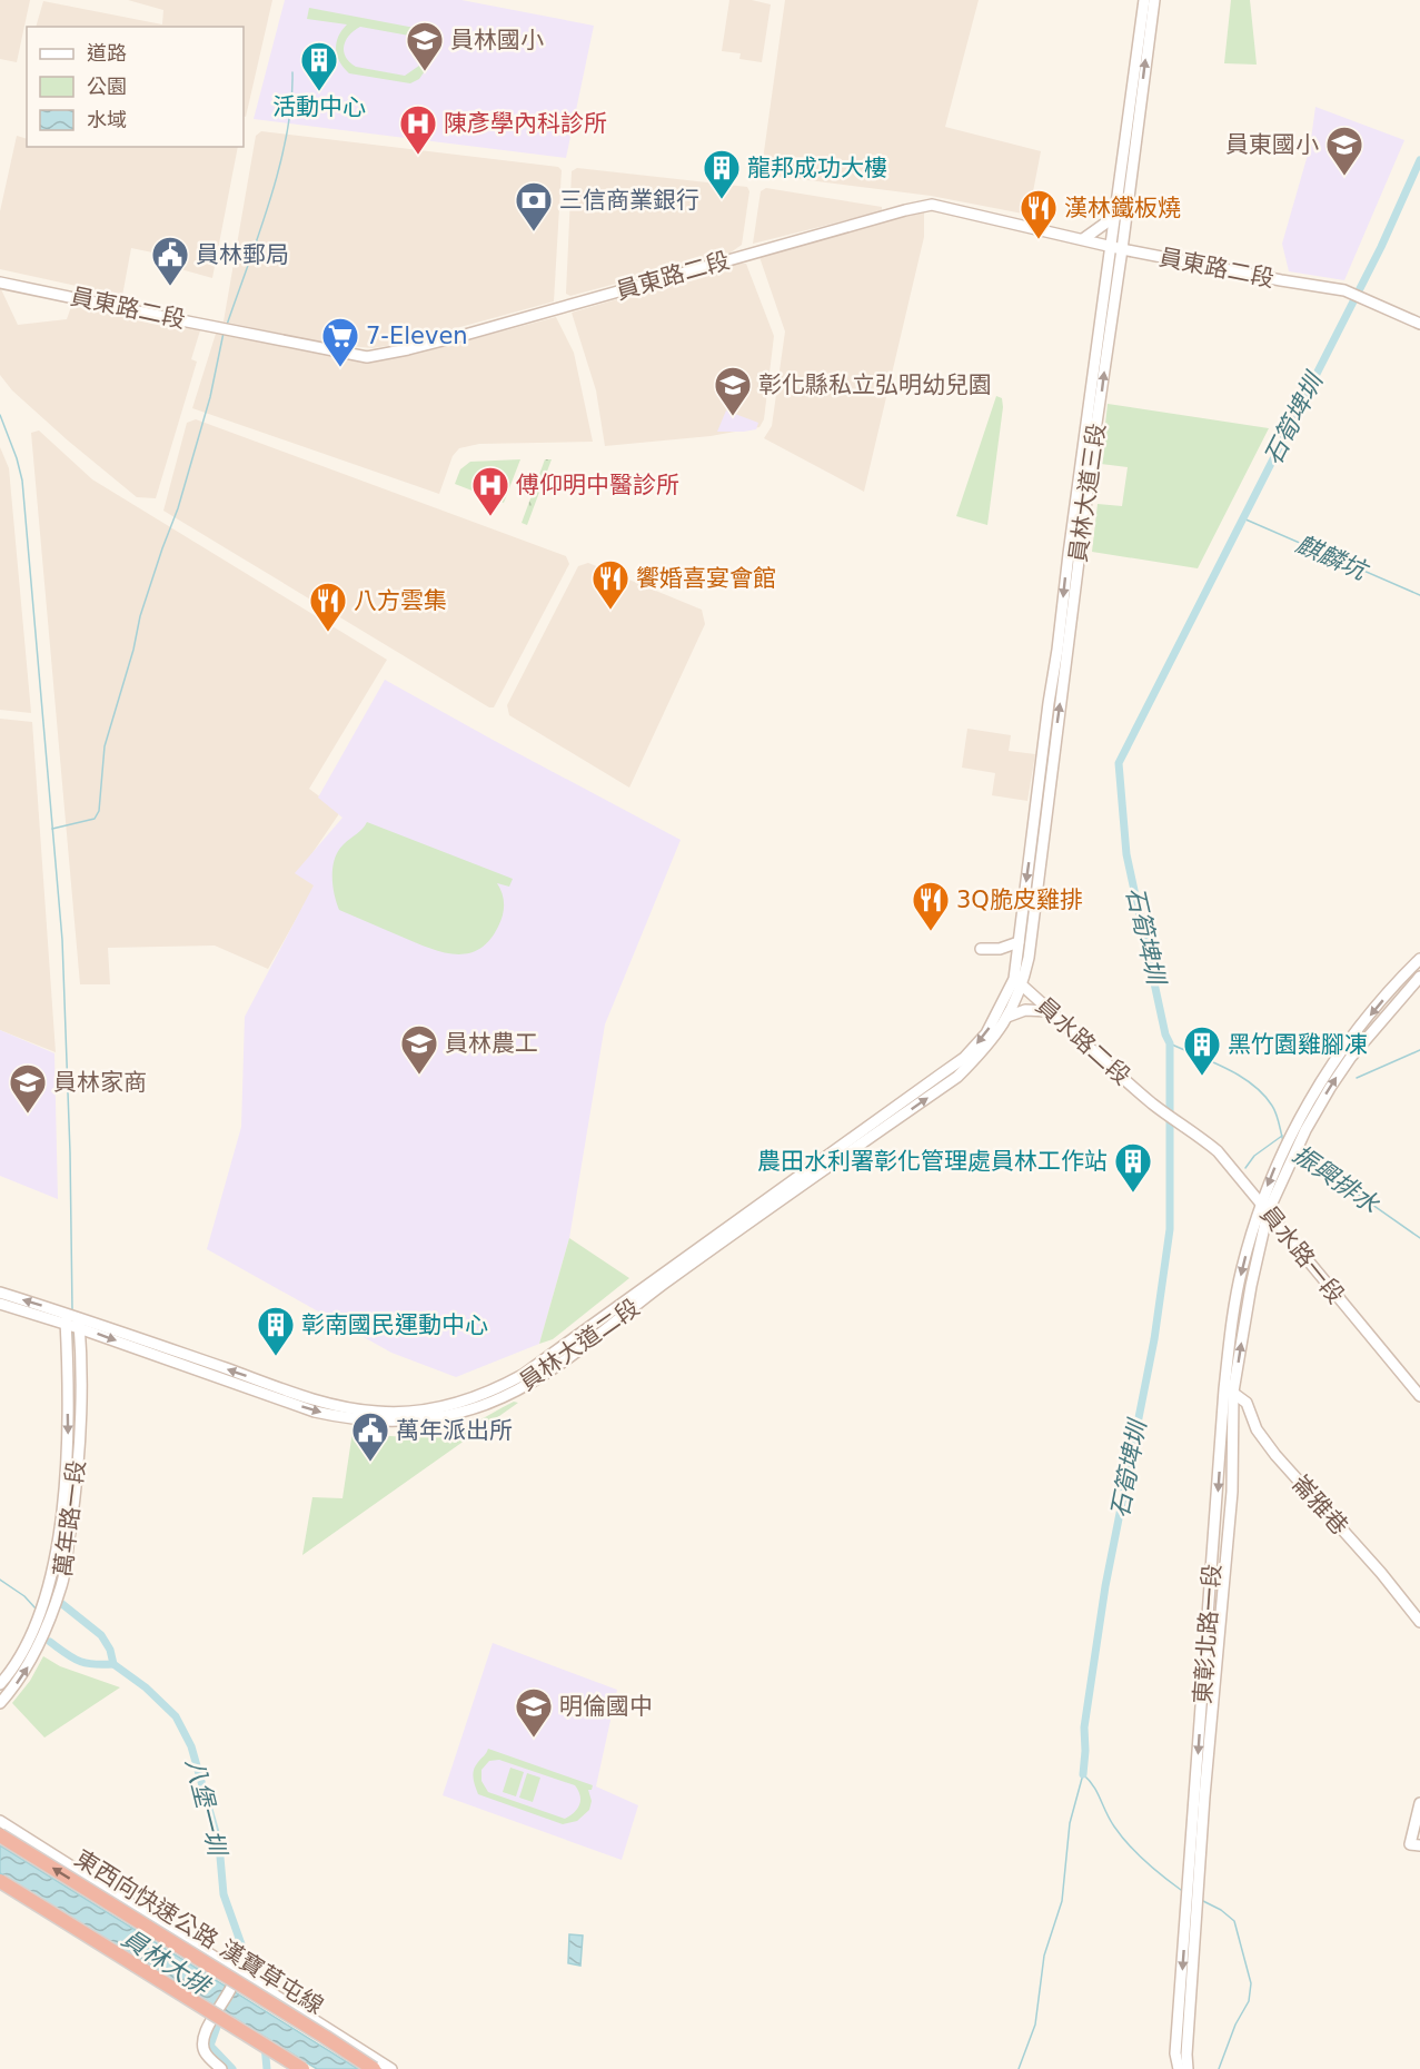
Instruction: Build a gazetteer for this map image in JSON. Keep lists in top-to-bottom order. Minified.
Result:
{"streets":{"highway":["東西向快速公路 漢寶草屯線"],"street":["員東路二段","員林大道三段","員水路二段","員水路一段","員林大道二段","崙雅巷","萬年路一段","東彰北路一段"]},"crossings":[["員東路二段","員林大道三段"],["員林大道三段","員水路二段"],["員林大道三段","員林大道二段"],["員水路二段","員水路一段"],["員水路二段","員林大道二段"],["員水路一段","東彰北路一段"],["員林大道二段","萬年路一段"],["崙雅巷","東彰北路一段"]],"water":["石筍埤圳","麒麟坑","振興排水","八堡一圳","員林大排"],"places":{"school or university":["員林國小","員東國小","彰化縣私立弘明幼兒園","員林農工","員林家商","明倫國中"],"building":["活動中心","龍邦成功大樓","黑竹園雞腳凍","農田水利署彰化管理處員林工作站","彰南國民運動中心"],"hospital":["陳彥學內科診所","傅仰明中醫診所"],"bank":["三信商業銀行"],"restaurant":["漢林鐵板燒","饗婚喜宴會館","八方雲集","3Q脆皮雞排"],"public building":["員林郵局","萬年派出所"],"supermarket":["7-Eleven"]},"legend":["道路","公園","水域"]}
